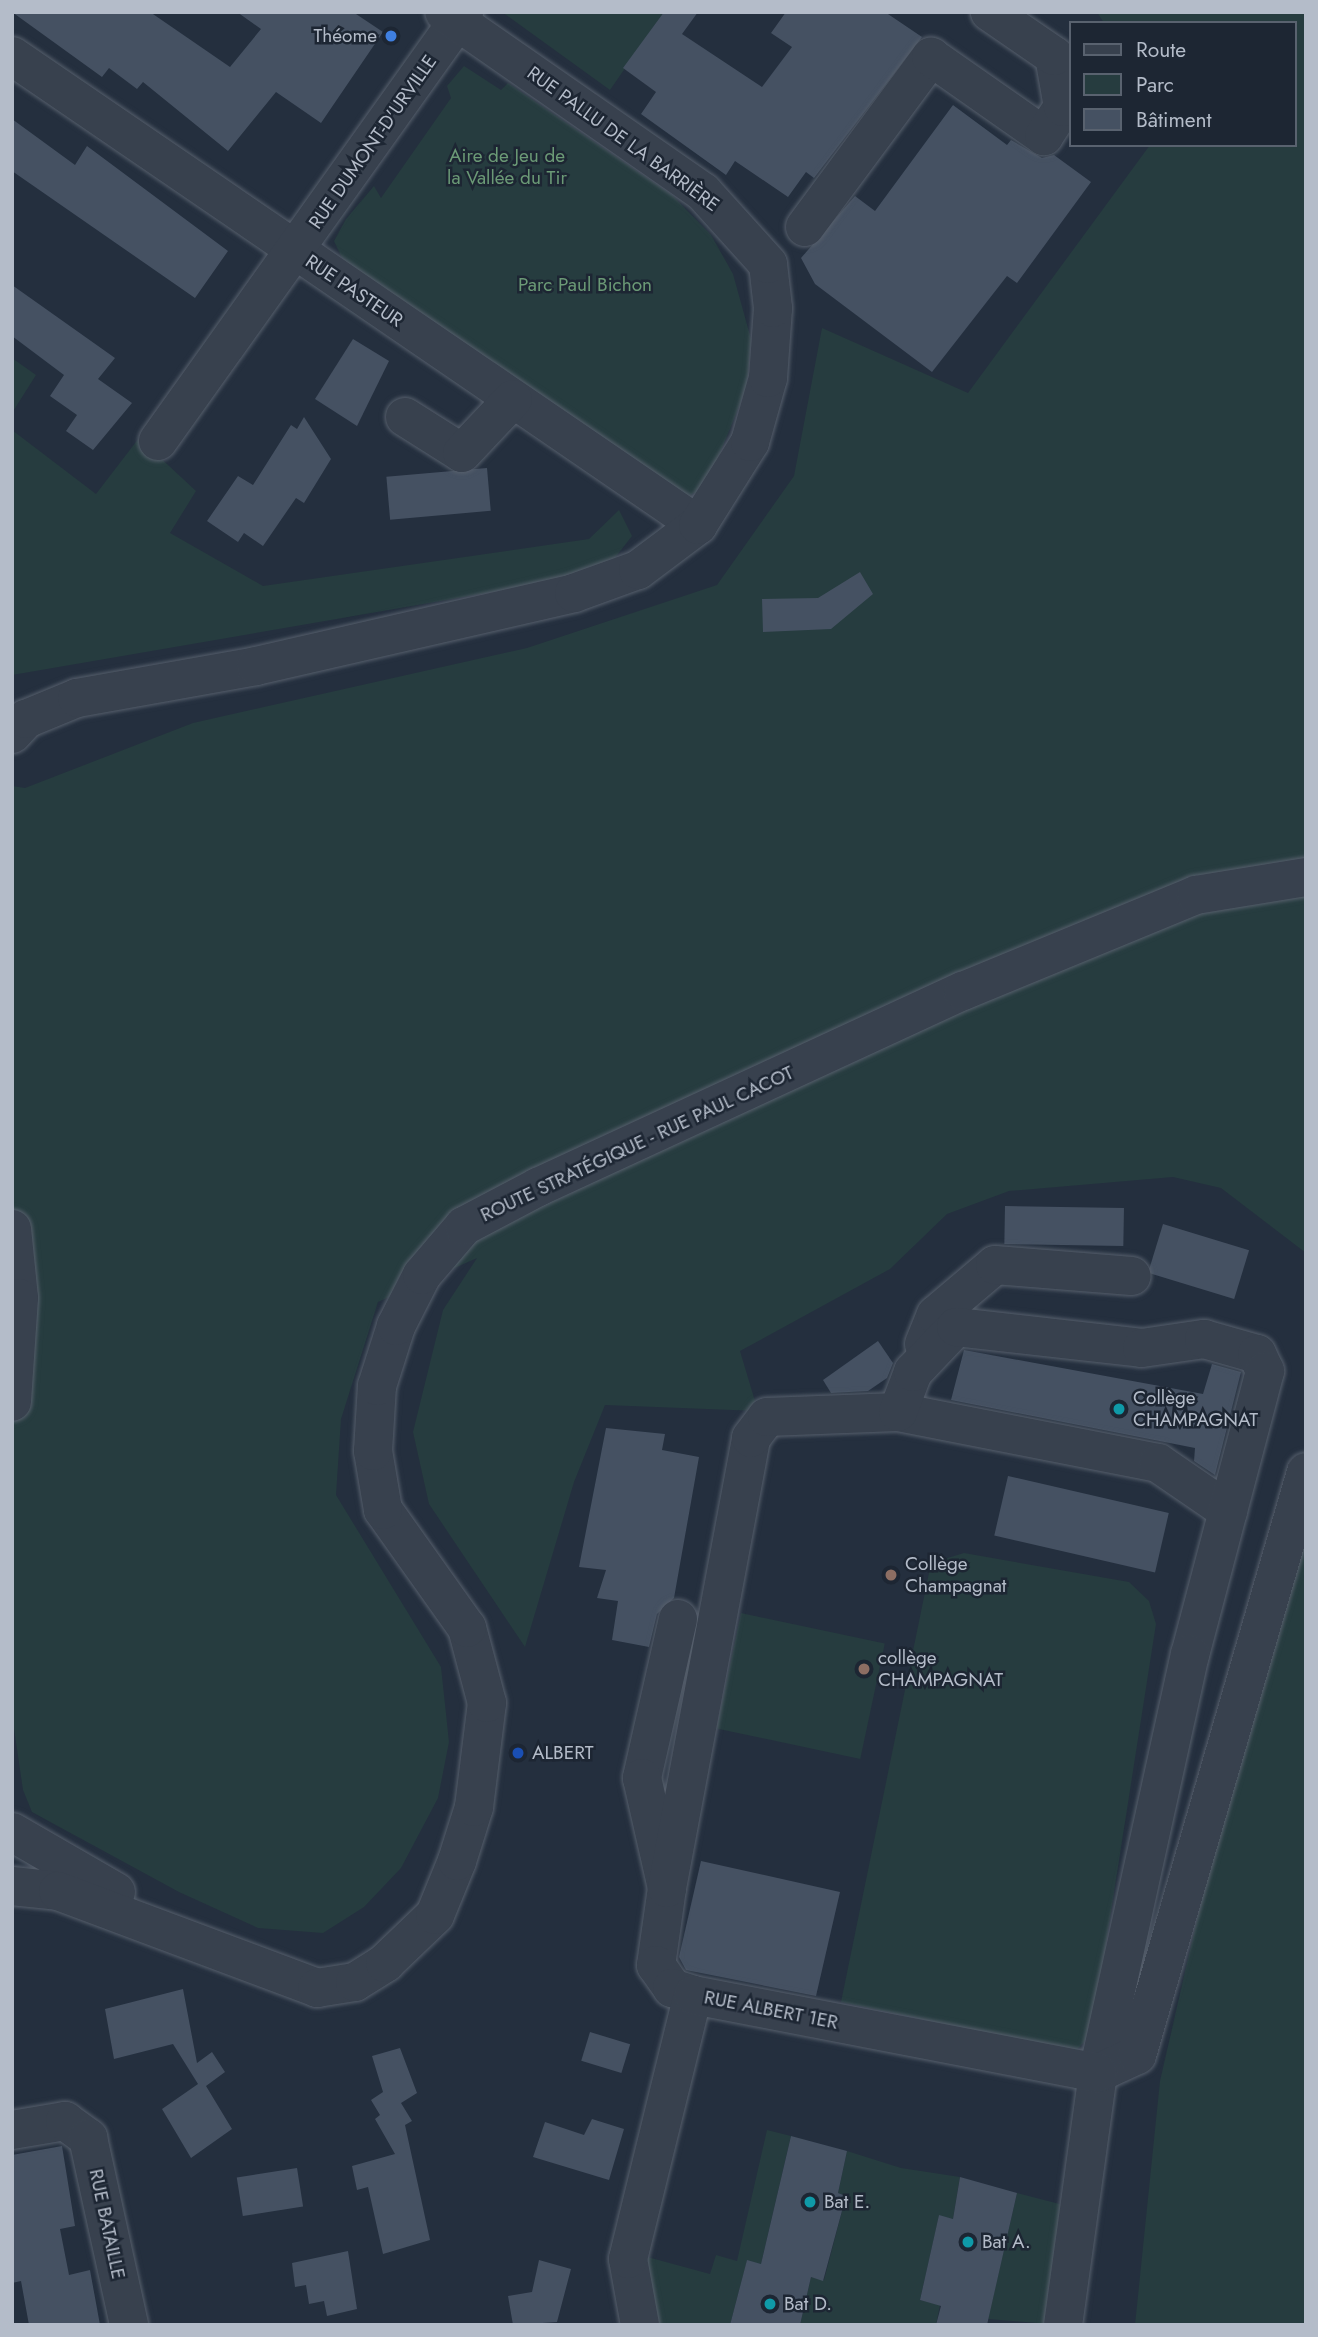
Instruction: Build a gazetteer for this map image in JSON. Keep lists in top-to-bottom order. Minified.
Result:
{"streets":{"street":["RUE PALLU DE LA BARRIÈRE","RUE DUMONT-D'URVILLE","RUE PASTEUR","ROUTE STRATÉGIQUE - RUE PAUL CACOT","RUE ALBERT 1ER","RUE BATAILLE"]},"crossings":[["RUE PALLU DE LA BARRIÈRE","RUE DUMONT-D'URVILLE"],["RUE PALLU DE LA BARRIÈRE","RUE PASTEUR"],["RUE DUMONT-D'URVILLE","RUE PASTEUR"]],"parks":["Aire de Jeu de la Vallée du Tir","Parc Paul Bichon"],"places":["Théome","Collège CHAMPAGNAT","Collège Champagnat","collège CHAMPAGNAT","ALBERT","Bat E.","Bat A.","Bat D."],"legend":["Route","Parc","Bâtiment"]}
